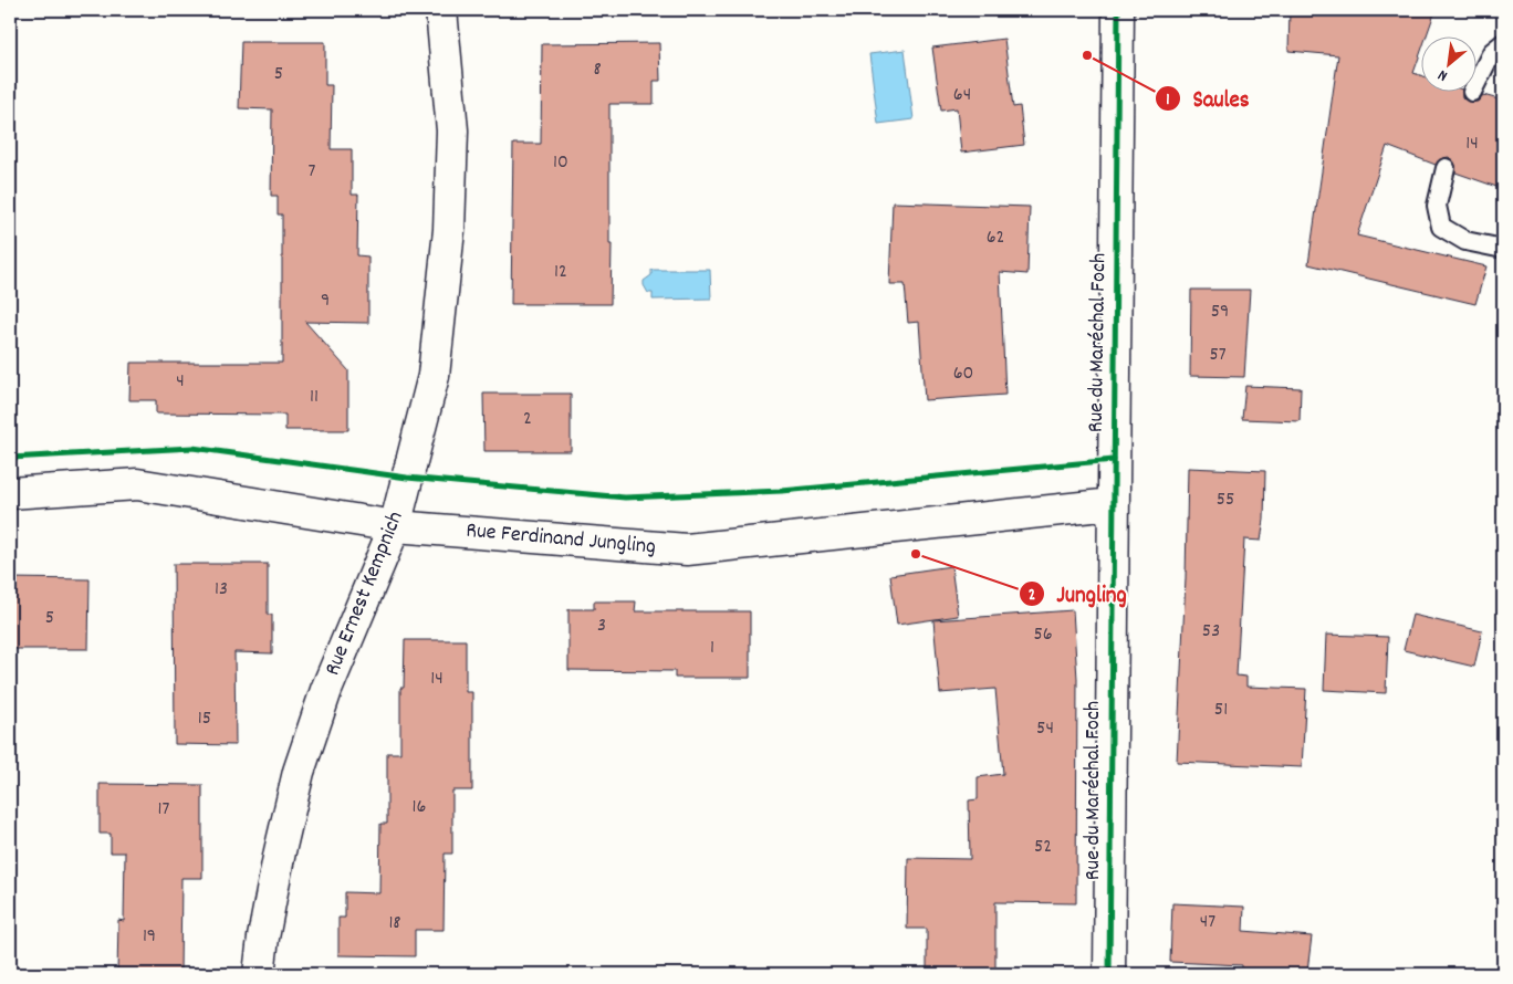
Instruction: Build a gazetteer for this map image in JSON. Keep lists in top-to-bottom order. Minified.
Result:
{"streets":{"street":["Rue du Maréchal Foch","Rue Ferdinand Jungling","Rue Ernest Kempnich"]},"crossings":[["Rue du Maréchal Foch","Rue Ferdinand Jungling"],["Rue Ferdinand Jungling","Rue Ernest Kempnich"]],"places":["Saules","Jungling"],"house_numbers":["8","5","64","14","10","7","62","12","9","59","57","60","4","11","2","55","13","5","3","53","56","1","14","51","15","54","16","17","52","47","18","19"],"north":"bottom left"}
